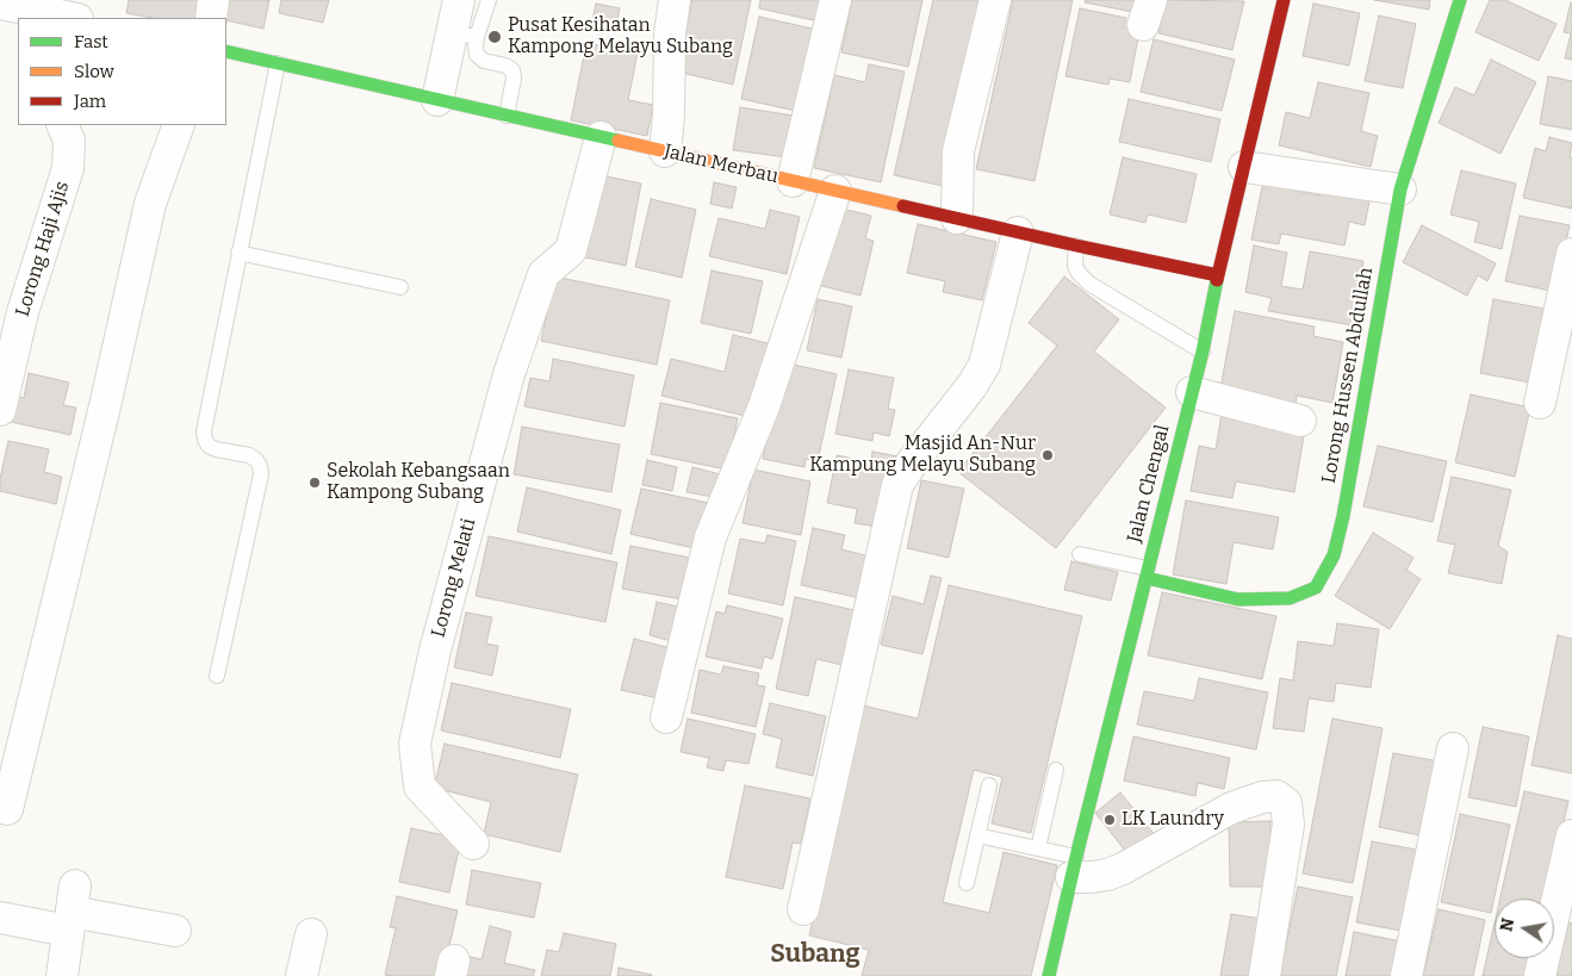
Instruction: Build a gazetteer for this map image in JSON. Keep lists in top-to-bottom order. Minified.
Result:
{"streets":{"street":["Jalan Merbau","Lorong Haji Ajis","Lorong Hussen Abdullah","Jalan Chengal","Lorong Melati"]},"crossings":[["Jalan Merbau","Jalan Chengal"],["Jalan Merbau","Lorong Melati"],["Lorong Hussen Abdullah","Jalan Chengal"]],"districts":["Subang"],"places":["Pusat Kesihatan Kampong Melayu Subang","Masjid An-Nur Kampung Melayu Subang","Sekolah Kebangsaan Kampong Subang","LK Laundry"],"legend":["Fast","Slow","Jam"],"north":"left"}
